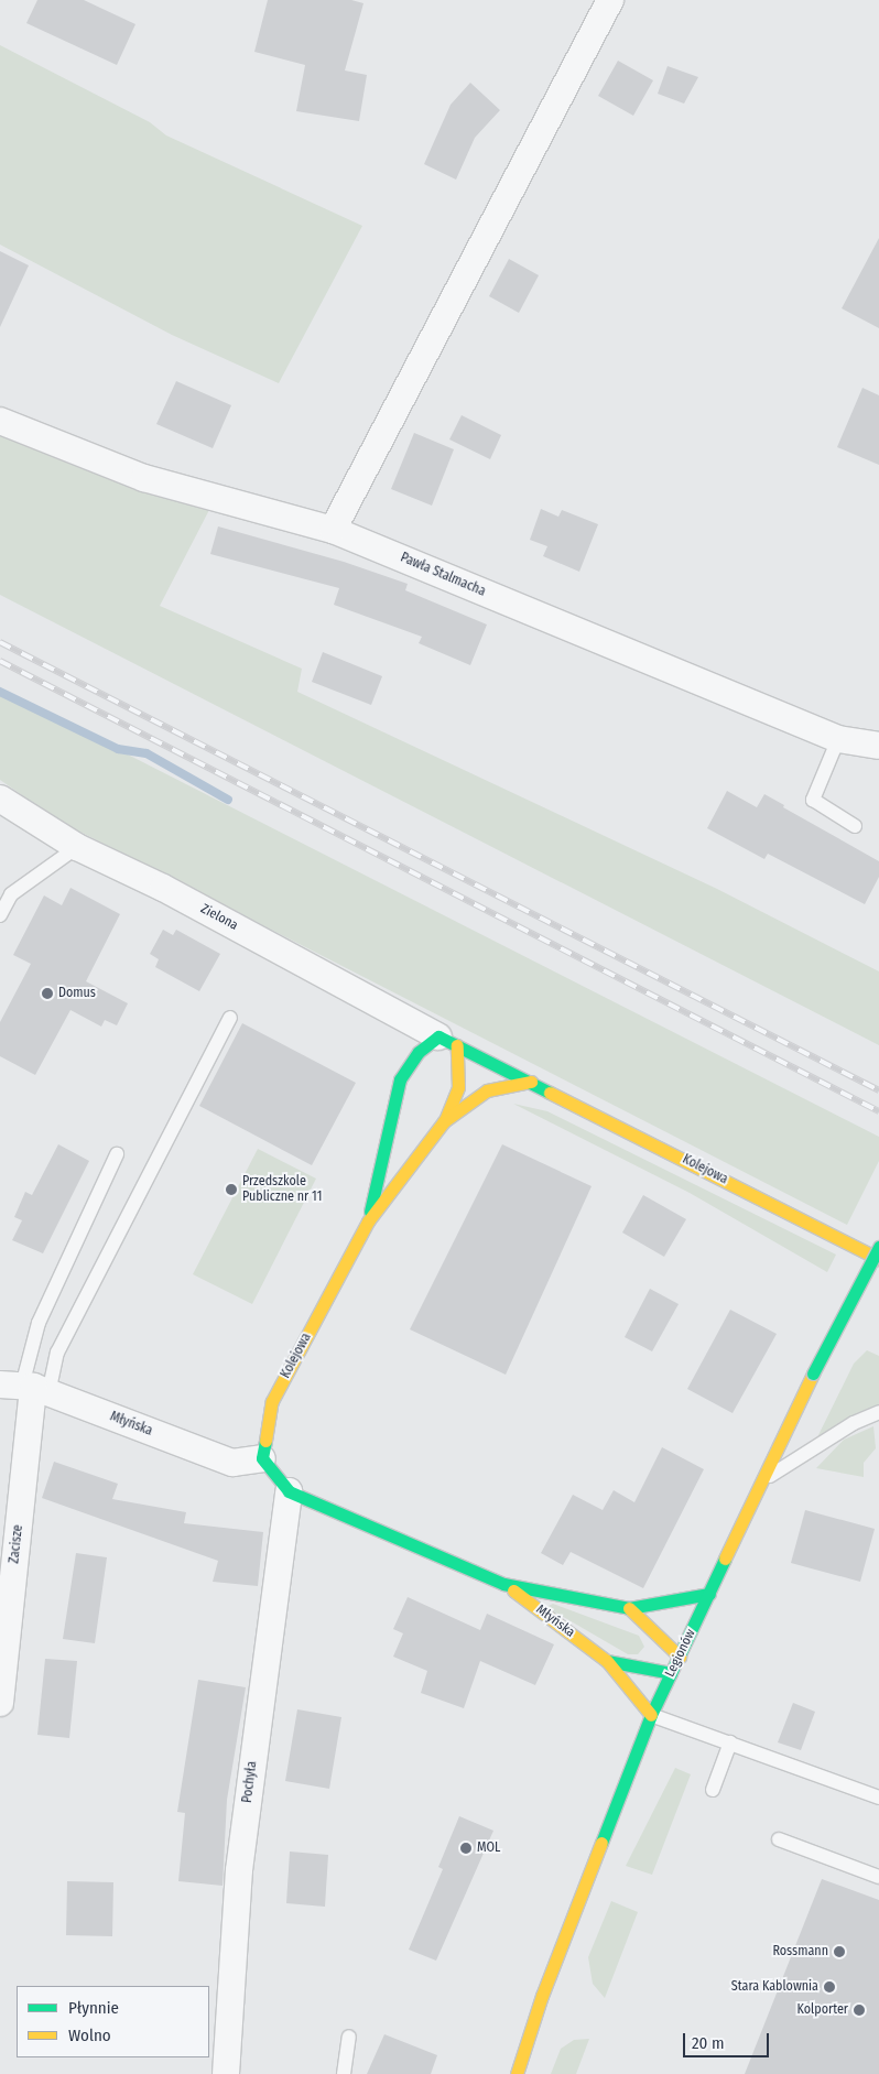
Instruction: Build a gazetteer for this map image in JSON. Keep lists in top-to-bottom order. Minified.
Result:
{"streets":{"street":["Pawła Stalmacha","Zielona","Kolejowa","Młyńska","Zacisze","Legionów","Pochyła"]},"crossings":[["Zielona","Kolejowa"],["Kolejowa","Młyńska"],["Młyńska","Zacisze"],["Młyńska","Legionów"],["Młyńska","Pochyła"]],"places":["Domus","Przedszkole Publiczne nr 11","MOL","Rossmann","Stara Kablownia","Kolporter"],"legend":["Płynnie","Wolno"],"scale_bar":"20 m"}
